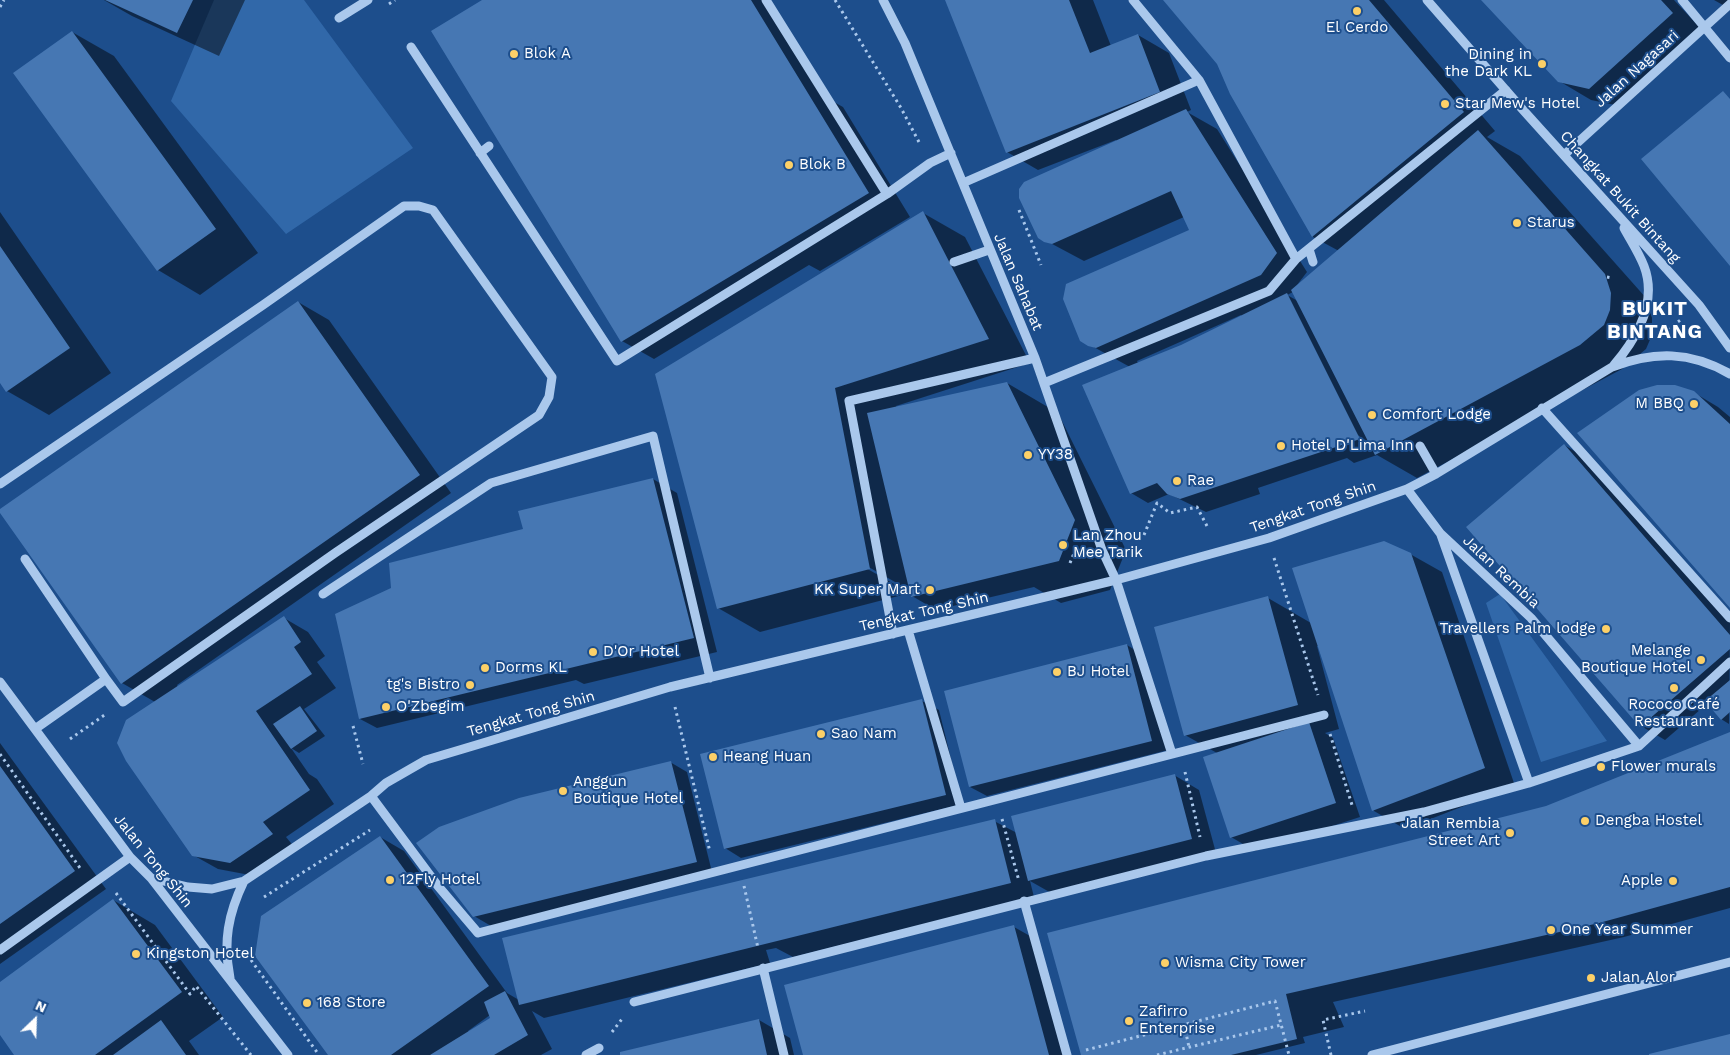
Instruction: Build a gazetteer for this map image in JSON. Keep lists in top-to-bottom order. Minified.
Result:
{"streets":{"street":["Jalan Nagasari","Changkat Bukit Bintang","Jalan Sahabat","Tengkat Tong Shin","Jalan Rembia","Jalan Tong Shin"]},"crossings":[["Jalan Nagasari","Changkat Bukit Bintang"],["Changkat Bukit Bintang","Tengkat Tong Shin"],["Jalan Sahabat","Tengkat Tong Shin"],["Tengkat Tong Shin","Jalan Rembia"],["Tengkat Tong Shin","Jalan Tong Shin"]],"districts":["BUKIT BINTANG"],"places":["El Cerdo","Blok A","Dining in the Dark KL","Star Mew's Hotel","Blok B","Starus","M BBQ","Comfort Lodge","Hotel D'Lima Inn","YY38","Rae","Lan Zhou Mee Tarik","KK Super Mart","Travellers Palm lodge","D'Or Hotel","Melange Boutique Hotel","Dorms KL","BJ Hotel","tg's Bistro","Rococo Café Restaurant","O'Zbegim","Sao Nam","Heang Huan","Flower murals","Anggun Boutique Hotel","Dengba Hostel","Jalan Rembia Street Art","12Fly Hotel","Apple","One Year Summer","Kingston Hotel","Wisma City Tower","Jalan Alor","168 Store","Zafirro Enterprise"],"north":"top right"}
